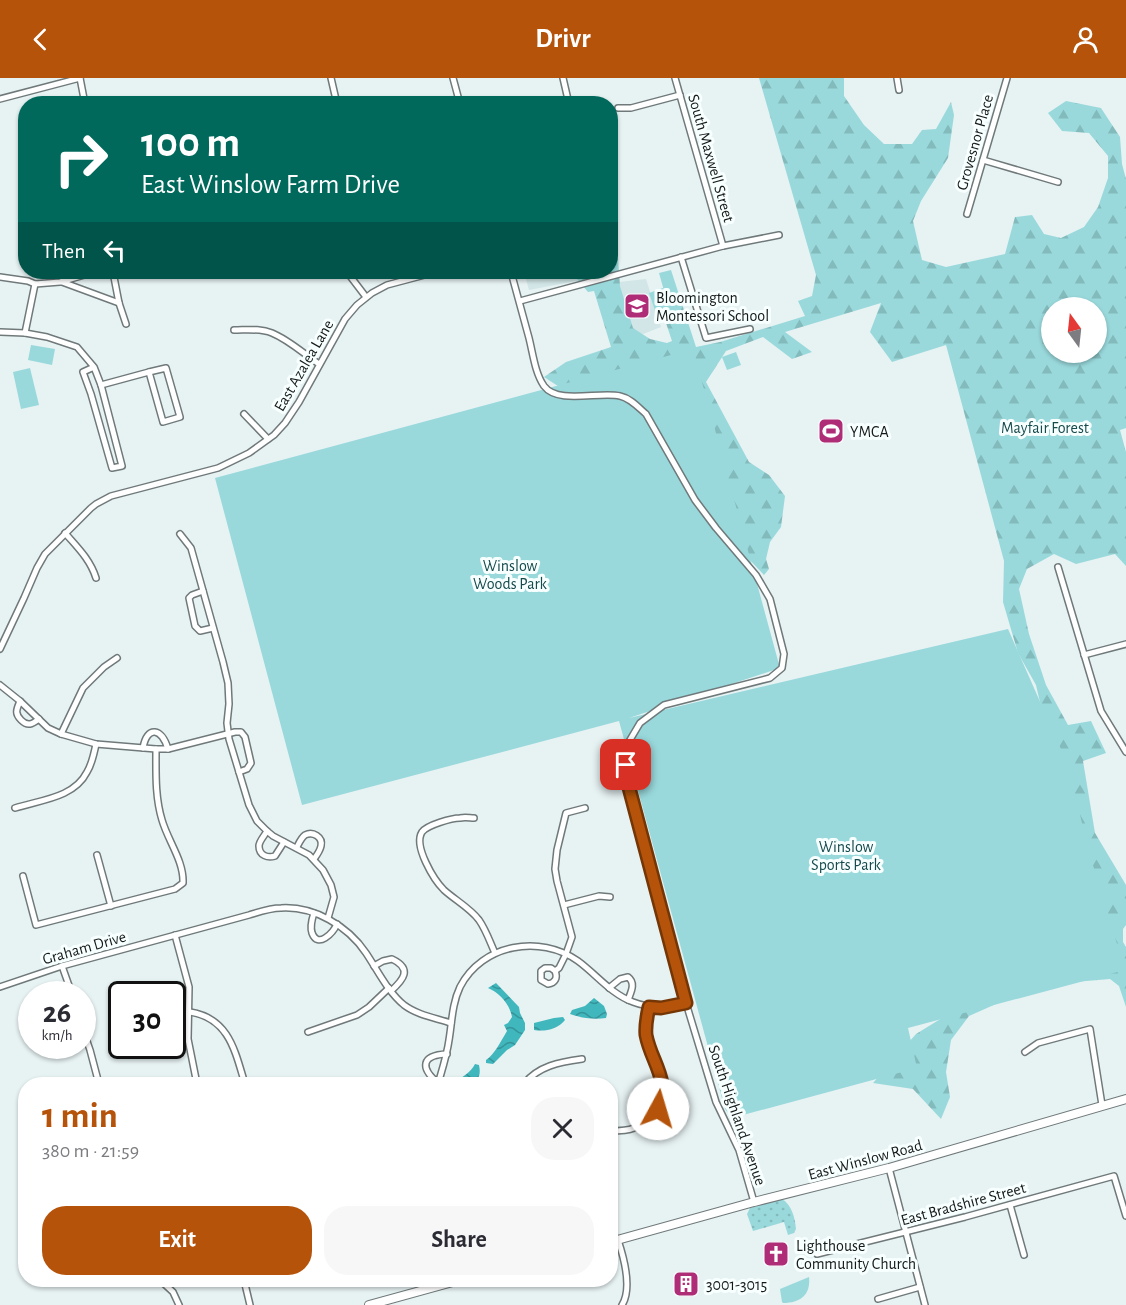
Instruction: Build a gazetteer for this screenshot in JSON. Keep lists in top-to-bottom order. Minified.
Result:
{"streets":{"main road":["East Winslow Road"],"street":["Grovesnor Place","South Maxwell Street","East Azalea Lane","Graham Drive","South Highland Avenue","East Bradshire Street"]},"crossings":[["South Highland Avenue","East Winslow Road"]],"parks":["Mayfair Forest","Winslow Woods Park","Winslow Sports Park"],"places":{"school or university":["Bloomington Montessori School"],"sports":["YMCA"],"church":["Lighthouse Community Church"],"building":["3001-3015"]},"north":"top","page":{"header":"Drivr","turn":["100 m","East Winslow Farm Drive"],"then":"Then","speed":"26 km/h","limit":"30","heading":["1 min","380 m · 21:59"],"buttons":["Exit","Share"]}}
